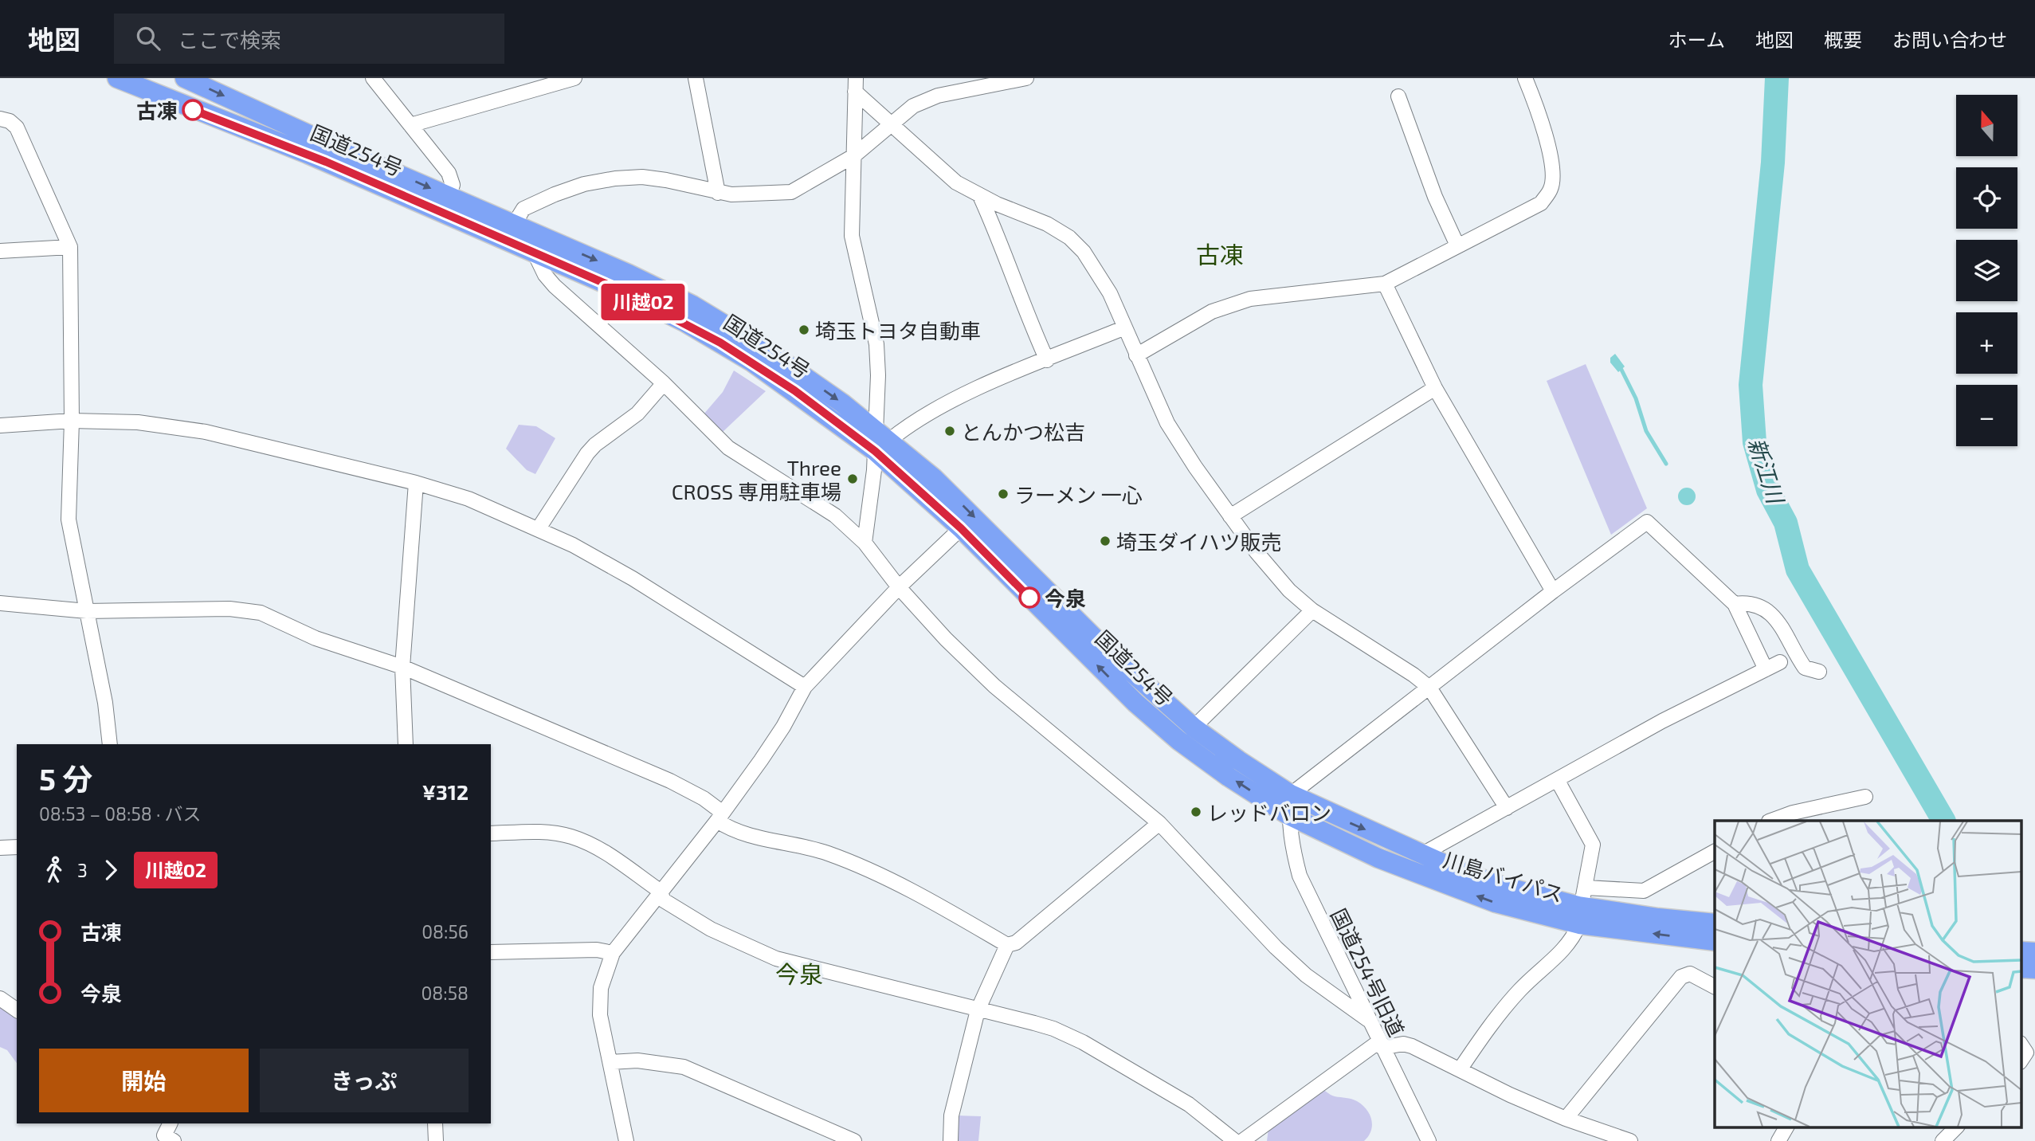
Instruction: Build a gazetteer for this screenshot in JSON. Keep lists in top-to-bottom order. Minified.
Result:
{"streets":{"highway":["国道254号","川島バイパス"],"street":["国道254号旧道"]},"crossings":[["国道254号","川島バイパス"],["国道254号","国道254号旧道"],["川島バイパス","国道254号旧道"]],"districts":["古凍","今泉"],"water":["新江川"],"places":["古凍","埼玉トヨタ自動車","とんかつ松吉","Three CROSS 専用駐車場","ラーメン 一心","埼玉ダイハツ販売","今泉","レッドバロン"],"lines":["bus line 川越02"],"north":"top","page":{"header":"地図","search":"ここで検索","nav":["ホーム","地図","概要","お問い合わせ"],"on_map":"川越02","map_buttons":["+","−"],"heading":["5 分","08:53 – 08:58 · バス","¥312"],"legs":["3","川越02"],"list":[{"name":"古凍","value":"08:56"},{"name":"今泉","value":"08:58"}],"buttons":["開始","きっぷ"]}}
